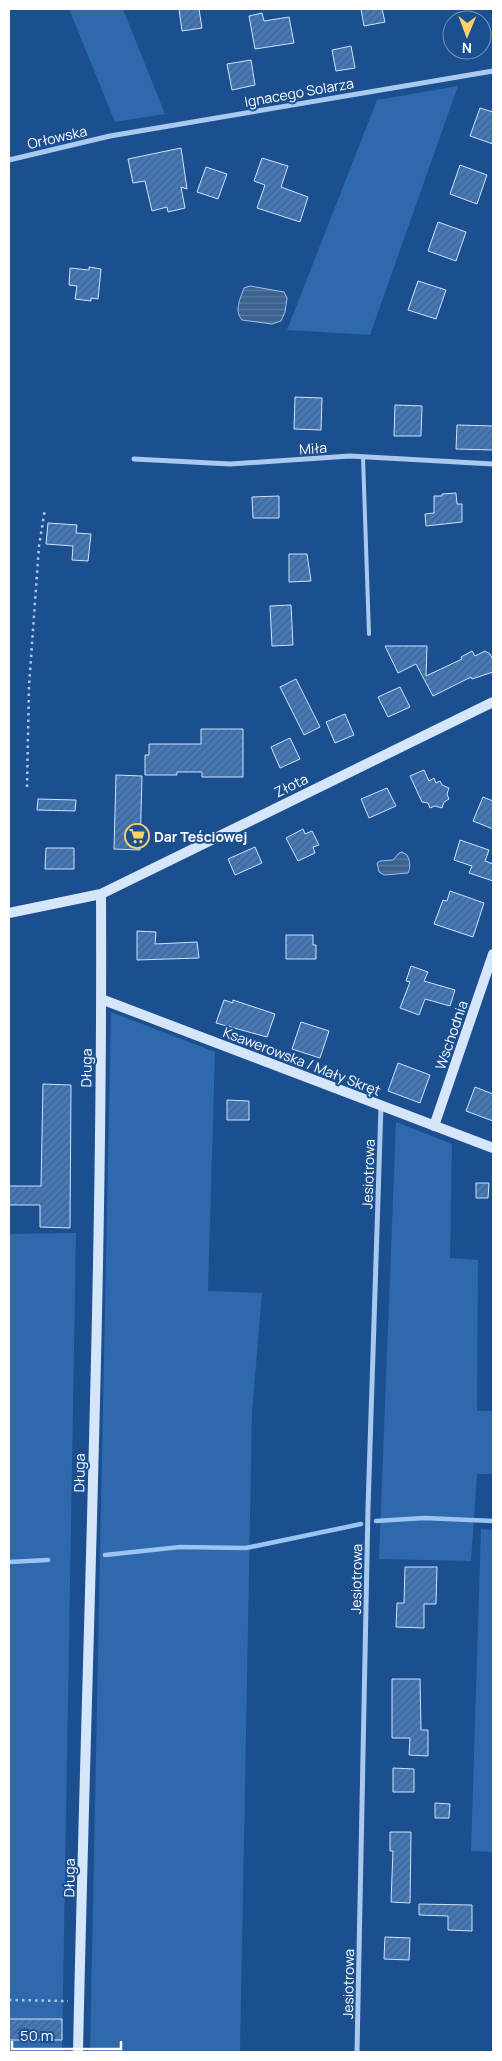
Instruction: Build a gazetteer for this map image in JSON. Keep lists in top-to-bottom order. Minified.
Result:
{"streets":{"street":["Ignacego Solarza","Orłowska","Miła","Złota","Wschodnia","Ksawerowska / Mały Skręt","Długa","Jesiotrowa"]},"crossings":[["Ignacego Solarza","Orłowska"],["Złota","Długa"],["Wschodnia","Ksawerowska / Mały Skręt"],["Ksawerowska / Mały Skręt","Długa"],["Ksawerowska / Mały Skręt","Jesiotrowa"]],"places":{"supermarket":["Dar Teściowej"]},"scale_bar":"50 m","north":"bottom"}
